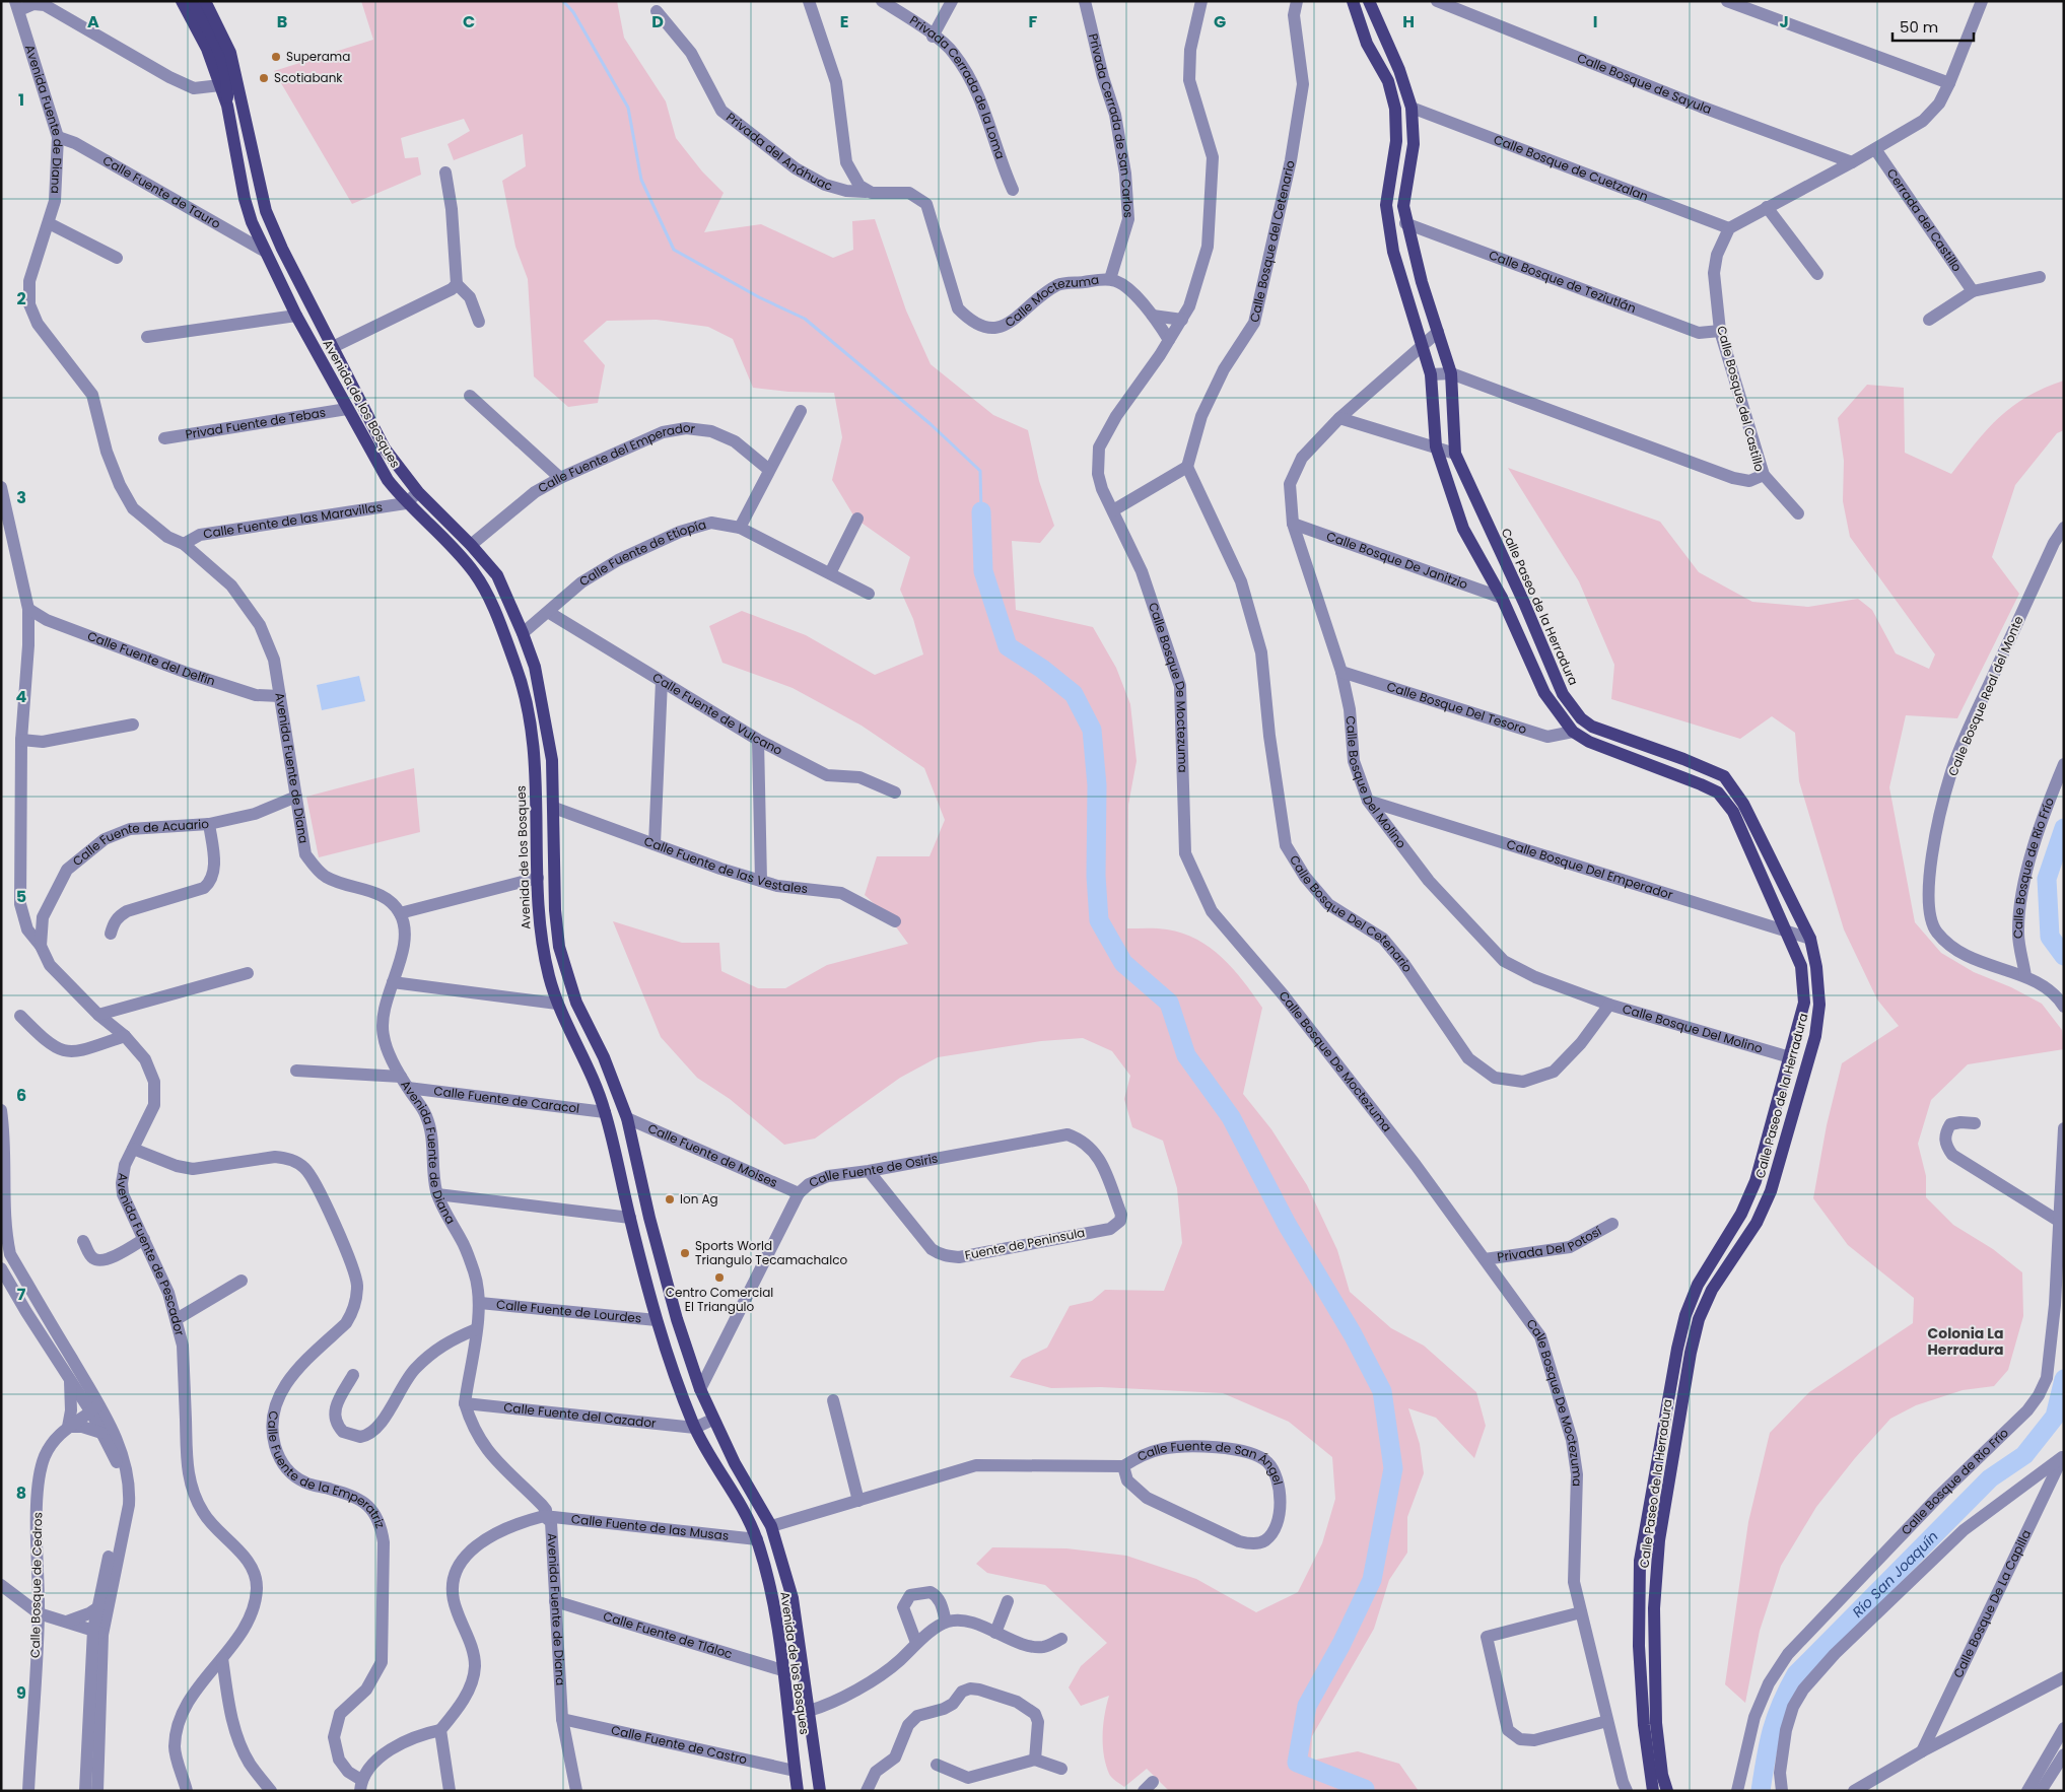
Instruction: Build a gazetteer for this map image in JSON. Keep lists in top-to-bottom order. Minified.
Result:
{"streets":{"main road":["Avenida de los Bosques","Calle Paseo de la Herradura"],"street":["Calle Bosque de Sayula","Privada Cerrada de la Loma","Avenida Fuente de Diana","Privada Cerrada de San Carlos","Privada del Anáhuac","Calle Bosque de Cuetzalan","Calle Fuente de Tauro","Cerrada del Castillo","Calle Bosque del Cetenario","Calle Bosque de Teziutlán","Calle Moctezuma","Calle Bosque del Castillo","Privad Fuente de Tebas","Calle Fuente del Emperador","Calle Fuente de las Maravillas","Calle Fuente de Etiopía","Calle Bosque De Janitzio","Calle Fuente del Delfín","Calle Bosque De Moctezuma","Calle Bosque Real del Monte","Calle Bosque Del Tesoro","Calle Fuente de Vulcano","Calle Bosque Del Molino","Calle Fuente de Acuario","Calle Fuente de las Vestales","Calle Bosque de Río Frío","Calle Bosque Del Emperador","Calle Bosque Del Cetenario","Calle Fuente de Caracol","Calle Fuente de Moises","Calle Fuente de Osiris","Privada Del Potosí","Fuente de Peninsula","Avenida Fuente de Pescador","Calle Fuente de Lourdes","Calle Fuente del Cazador","Calle Fuente de la Emperatriz","Calle Fuente de San Ángel","Calle Fuente de las Musas","Calle Bosque de Cedros","Calle Bosque De La Capilla","Calle Fuente de Tláloc","Calle Fuente de Castro"]},"crossings":[["Avenida Fuente de Diana","Calle Fuente de Tauro"],["Avenida Fuente de Diana","Calle Fuente de las Maravillas"],["Avenida Fuente de Diana","Calle Fuente del Delfín"],["Avenida Fuente de Diana","Calle Fuente de Acuario"],["Avenida Fuente de Diana","Calle Fuente de Caracol"],["Avenida Fuente de Diana","Calle Fuente de Lourdes"],["Avenida Fuente de Diana","Calle Fuente del Cazador"],["Avenida Fuente de Diana","Calle Fuente de las Musas"],["Avenida Fuente de Diana","Calle Fuente de Tláloc"],["Avenida Fuente de Diana","Calle Fuente de Castro"],["Privada Cerrada de San Carlos","Calle Moctezuma"],["Privada del Anáhuac","Calle Moctezuma"],["Calle Bosque de Cuetzalan","Calle Bosque del Castillo"],["Calle Bosque de Cuetzalan","Calle Paseo de la Herradura"],["Calle Fuente de Tauro","Avenida de los Bosques"],["Calle Bosque del Cetenario","Calle Bosque Del Cetenario"],["Calle Bosque de Teziutlán","Calle Bosque del Castillo"],["Calle Bosque de Teziutlán","Calle Paseo de la Herradura"],["Calle Moctezuma","Calle Bosque De Moctezuma"],["Calle Bosque del Castillo","Calle Paseo de la Herradura"],["Avenida de los Bosques","Privad Fuente de Tebas"],["Avenida de los Bosques","Calle Fuente del Emperador"],["Avenida de los Bosques","Calle Fuente de las Maravillas"],["Avenida de los Bosques","Calle Fuente de Etiopía"],["Avenida de los Bosques","Calle Fuente de las Vestales"],["Avenida de los Bosques","Calle Fuente de Caracol"],["Avenida de los Bosques","Calle Fuente de Moises"],["Avenida de los Bosques","Calle Fuente de Osiris"],["Avenida de los Bosques","Calle Fuente de Lourdes"],["Avenida de los Bosques","Calle Fuente del Cazador"],["Avenida de los Bosques","Calle Fuente de San Ángel"],["Avenida de los Bosques","Calle Fuente de las Musas"],["Avenida de los Bosques","Calle Fuente de Tláloc"],["Avenida de los Bosques","Calle Fuente de Castro"],["Calle Fuente de Etiopía","Calle Fuente de Vulcano"],["Calle Bosque De Janitzio","Calle Paseo de la Herradura"],["Calle Bosque De Janitzio","Calle Bosque Del Molino"],["Calle Paseo de la Herradura","Calle Bosque Del Tesoro"],["Calle Paseo de la Herradura","Calle Bosque Del Molino"],["Calle Paseo de la Herradura","Calle Bosque Del Emperador"],["Calle Fuente del Delfín","Avenida Fuente de Pescador"],["Calle Bosque De Moctezuma","Privada Del Potosí"],["Calle Bosque Real del Monte","Calle Bosque de Río Frío"],["Calle Bosque Del Tesoro","Calle Bosque Del Molino"],["Calle Bosque Del Molino","Calle Bosque Del Emperador"],["Calle Bosque Del Molino","Calle Bosque Del Cetenario"],["Calle Fuente de Acuario","Avenida Fuente de Pescador"],["Calle Fuente de Moises","Calle Fuente de Osiris"],["Calle Fuente de Osiris","Fuente de Peninsula"],["Avenida Fuente de Pescador","Calle Fuente de la Emperatriz"]],"districts":["Colonia La Herradura"],"water":["Río San Joaquín"],"places":["Superama","Scotiabank","Ion Ag","Sports World Triangulo Tecamachalco","Centro Comercial El Triangulo"],"scale_bar":"50 m","grid":{"columns":["A","B","C","D","E","F","G","H","I","J"],"rows":["1","2","3","4","5","6","7","8","9"]}}
